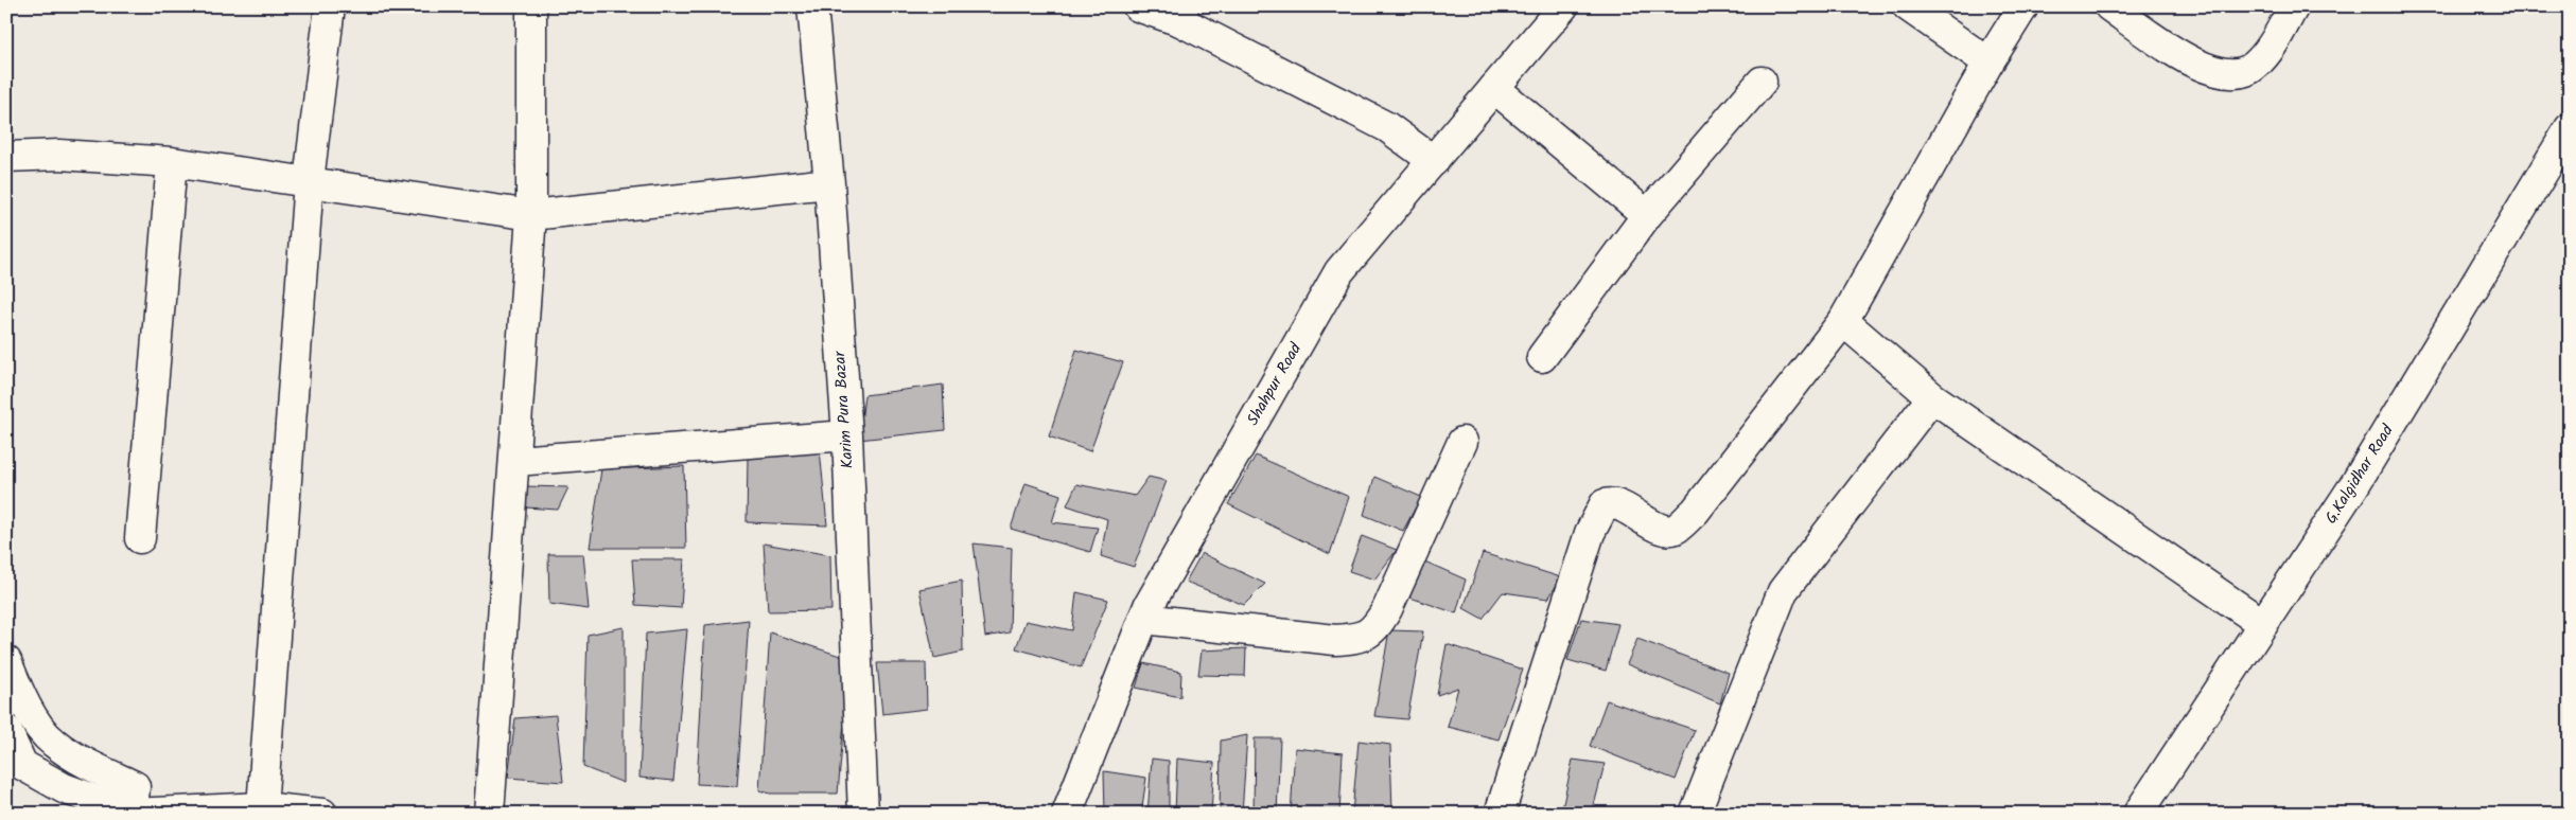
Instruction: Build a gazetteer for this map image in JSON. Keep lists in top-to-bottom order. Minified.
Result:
{"streets":{"street":["Shahpur Road","Karim Pura Bazar","G.Kalgidhar Road"]}}
